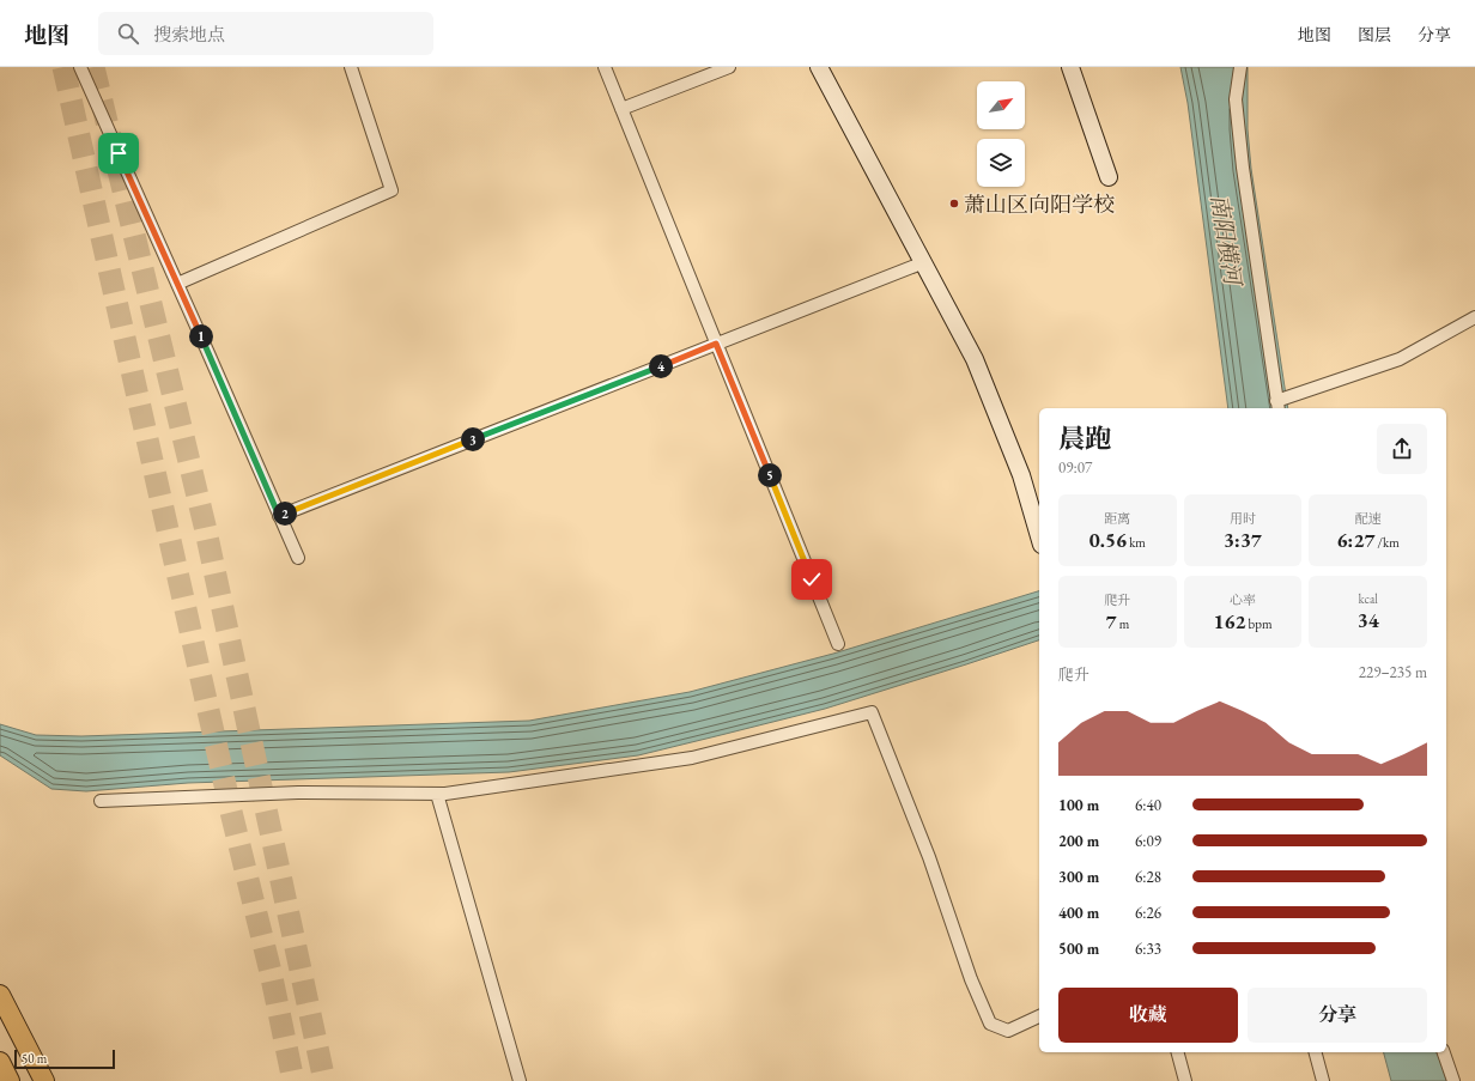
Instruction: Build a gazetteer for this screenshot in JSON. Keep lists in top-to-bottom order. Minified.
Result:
{"water":["南阳横河"],"places":["萧山区向阳学校"],"scale_bar":"50 m","north":"top right","page":{"header":"地图","search":"搜索地点","nav":["地图","图层","分享"],"pins":["1","4","3","5","2"],"heading":["晨跑","09:07"],"stats":[["距离","0.56 km"],["用时","3:37"],["配速","6:27 /km"],["爬升","7 m"],["心率","162 bpm"],["kcal","34"]],"chart":["爬升","229–235 m"],"list":[{"name":"100 m","note":"6:40"},{"name":"200 m","note":"6:09"},{"name":"300 m","note":"6:28"},{"name":"400 m","note":"6:26"},{"name":"500 m","note":"6:33"}],"buttons":["收藏","分享"],"scale":"50 m"}}
